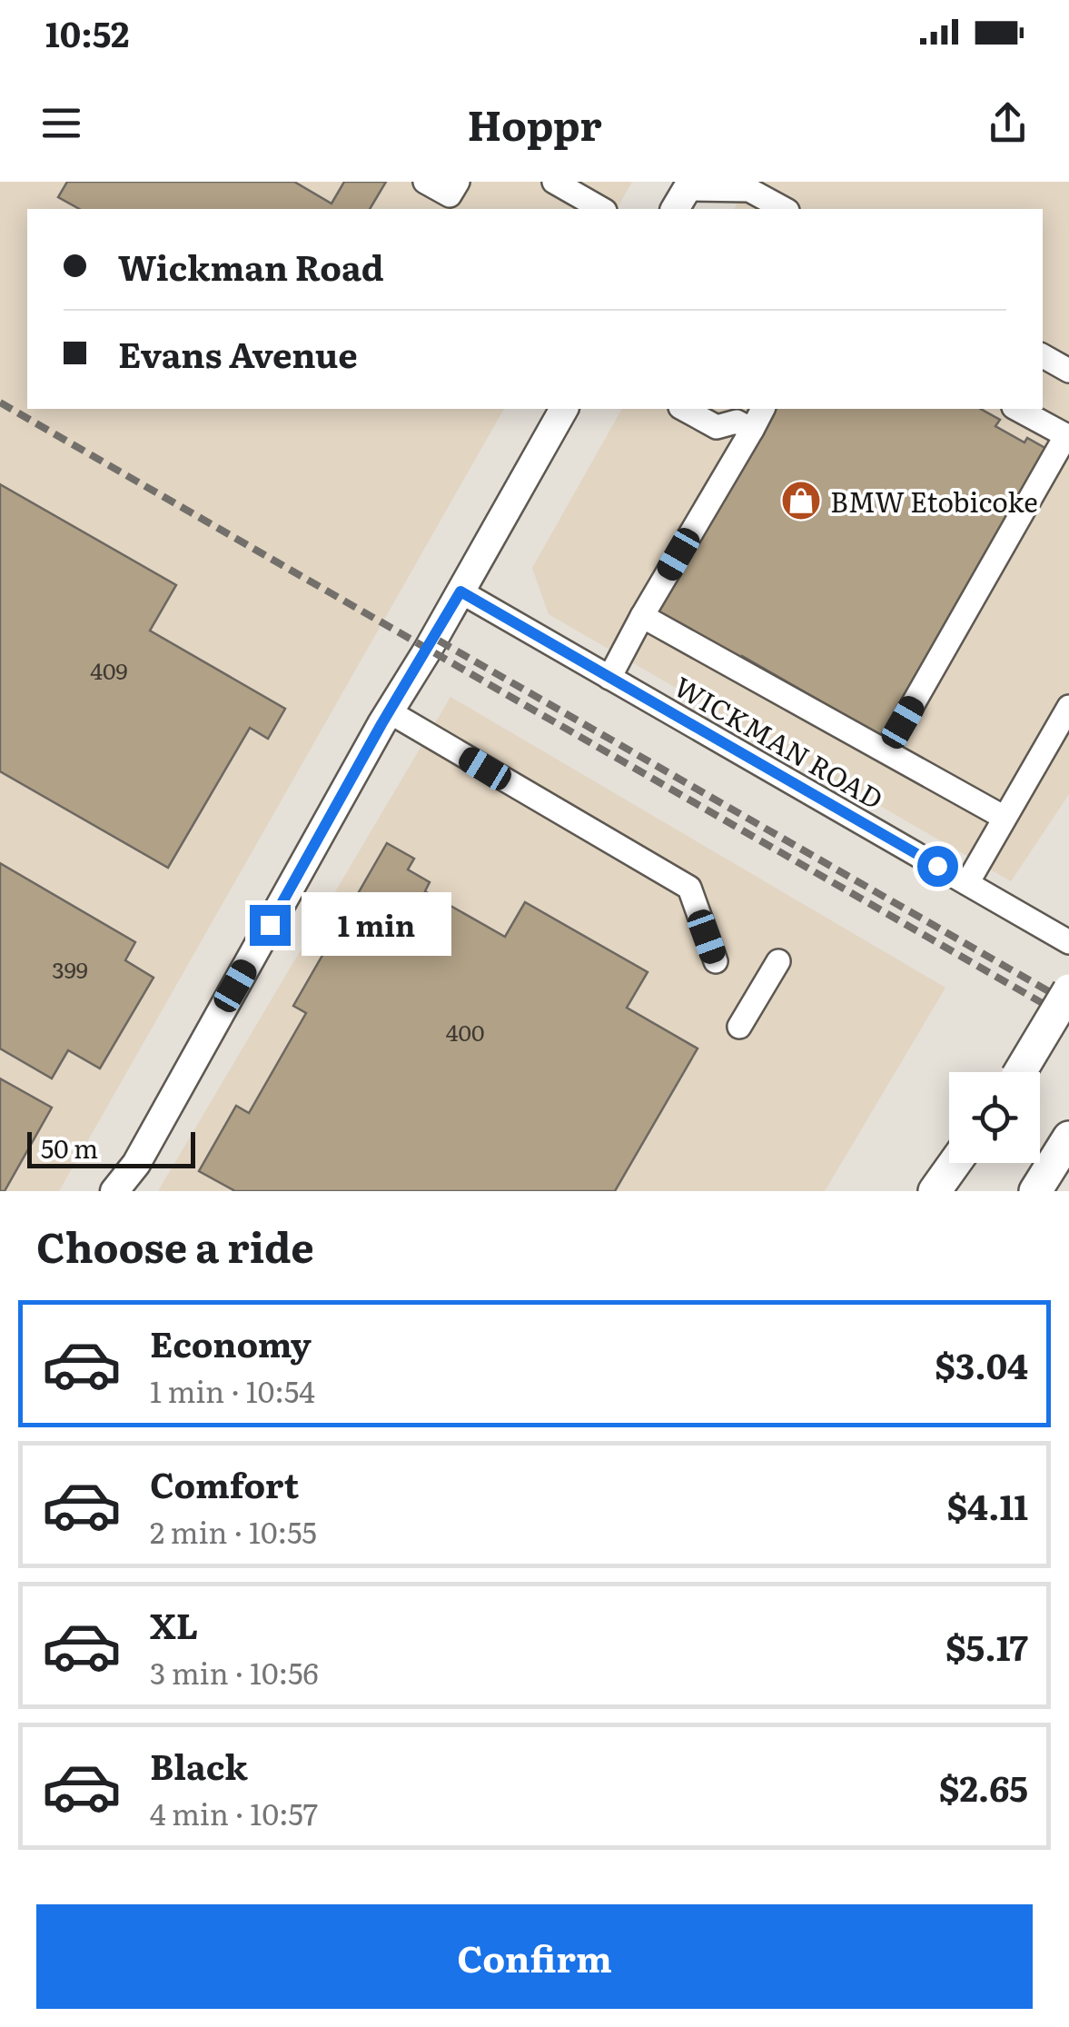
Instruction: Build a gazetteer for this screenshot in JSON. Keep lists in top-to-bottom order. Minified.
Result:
{"streets":{"street":["WICKMAN ROAD"]},"places":{"shop":["BMW Etobicoke"]},"house_numbers":["409","399","400"],"scale_bar":"50 m","page":{"status":"10:52","header":"Hoppr","banner":["Wickman Road","Evans Avenue"],"bubble":"1 min","scale":"50 m","heading":"Choose a ride","list":[{"name":"Economy","note":"1 min · 10:54","value":"$3.04"},{"name":"Comfort","note":"2 min · 10:55","value":"$4.11"},{"name":"XL","note":"3 min · 10:56","value":"$5.17"},{"name":"Black","note":"4 min · 10:57","value":"$2.65"}],"buttons":"Confirm"}}
